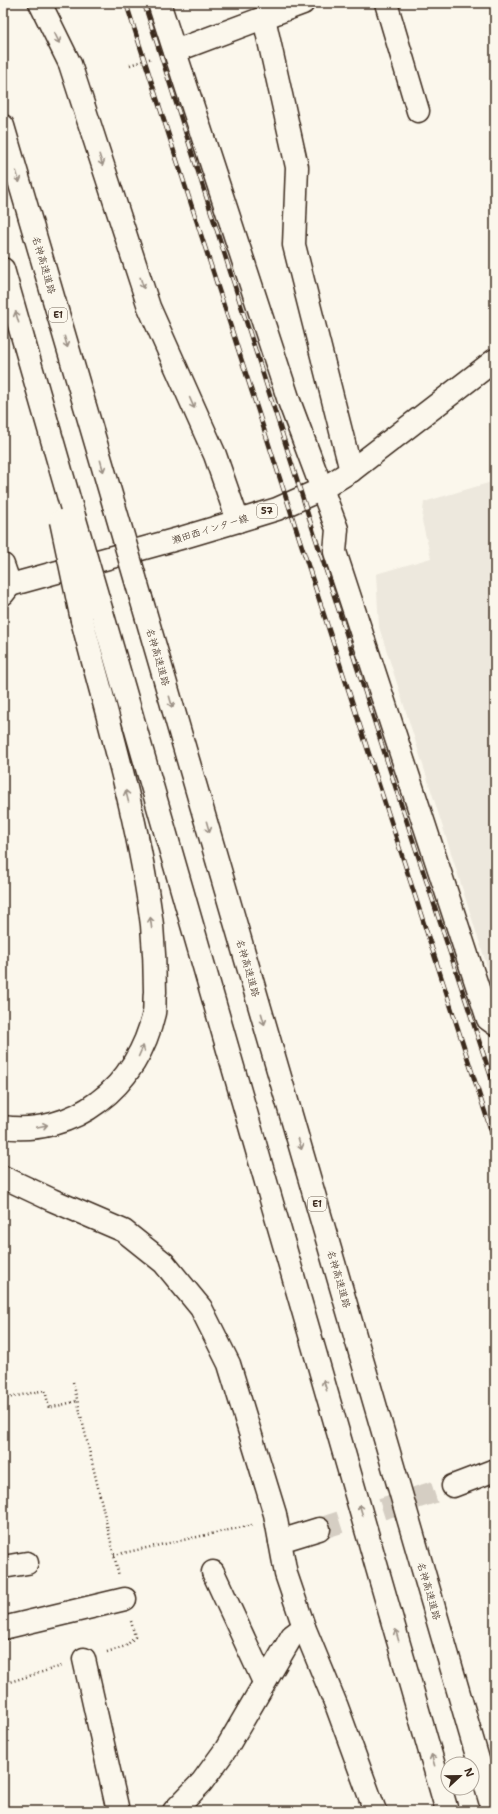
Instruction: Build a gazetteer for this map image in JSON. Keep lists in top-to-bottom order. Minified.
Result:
{"streets":{"main road":["名神高速道路","E1","57","瀬田西インター線"]},"north":"right"}
